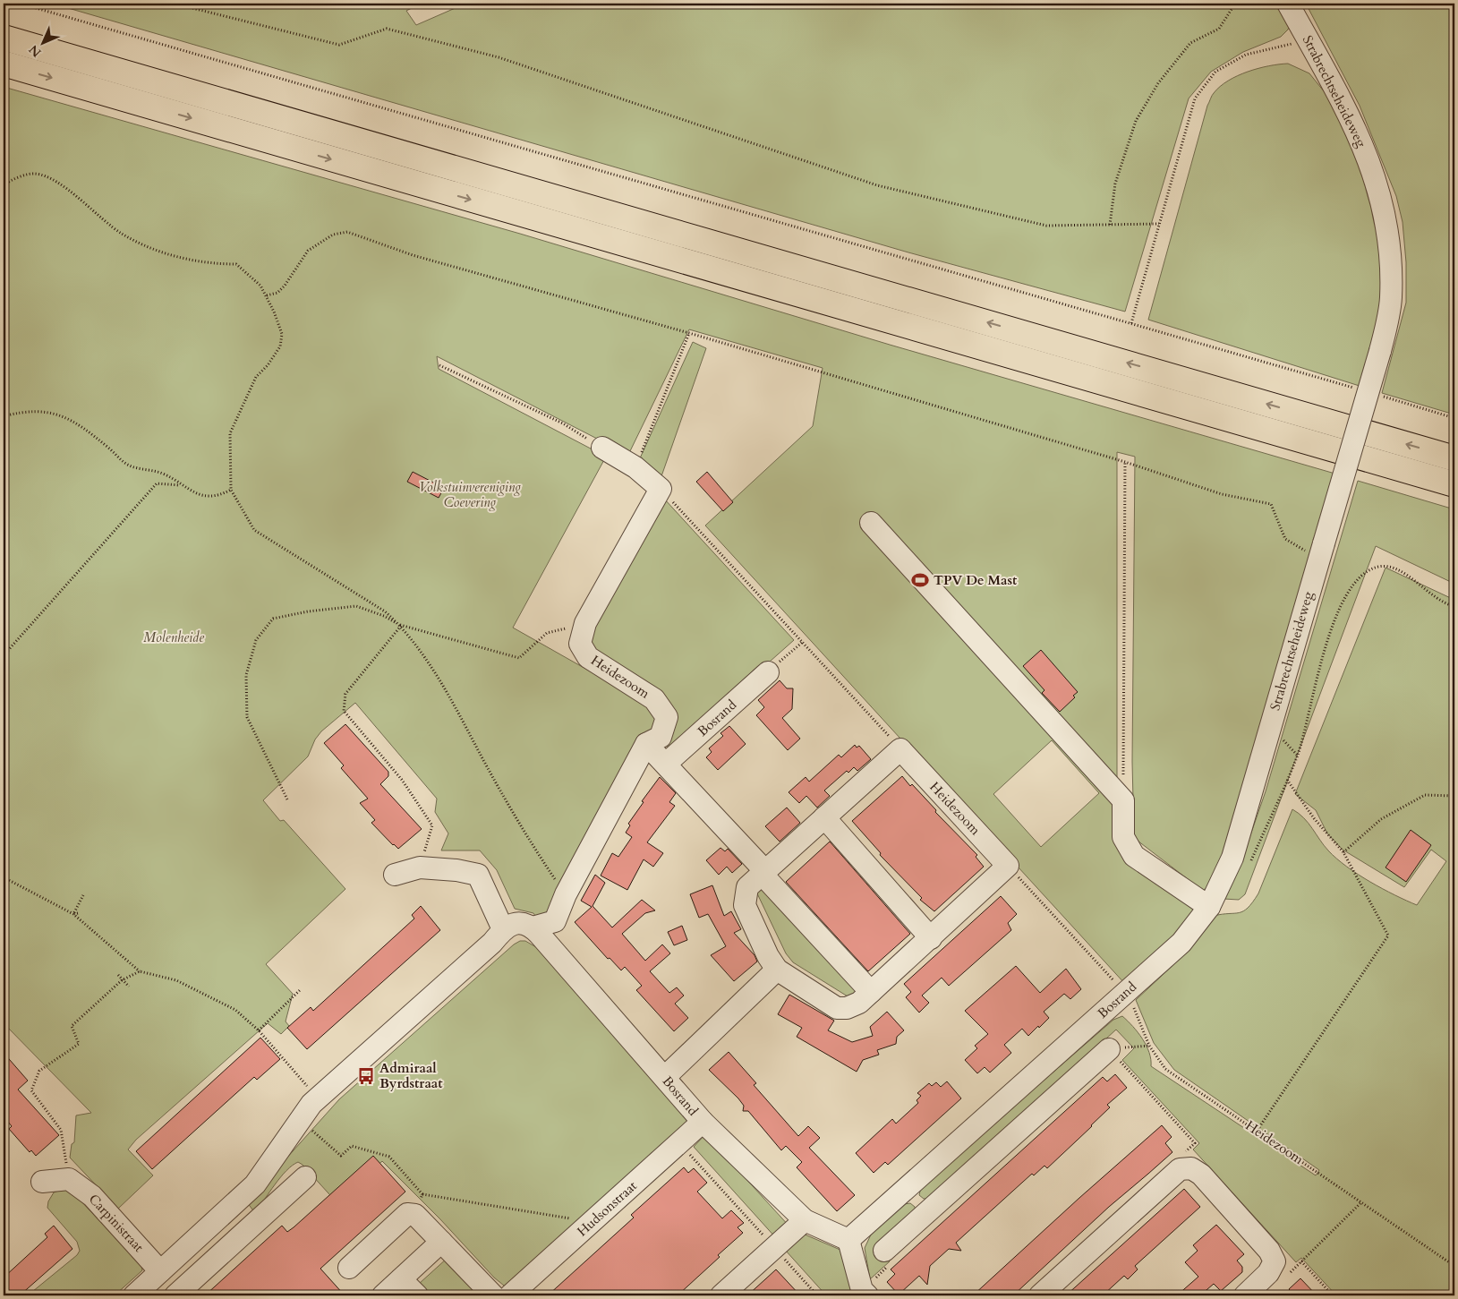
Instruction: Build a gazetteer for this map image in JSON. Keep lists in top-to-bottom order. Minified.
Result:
{"streets":{"street":["Strabrechtseheideweg","Heidezoom","Bosrand","Hudsonstraat","Carpinistraat"]},"crossings":[["Strabrechtseheideweg","Bosrand"],["Heidezoom","Bosrand"],["Bosrand","Hudsonstraat"]],"parks":["Volkstuinvereniging Coevering","Molenheide"],"places":{"sports":["TPV De Mast"],"bus stop":["Admiraal Byrdstraat"]},"north":"bottom left"}
